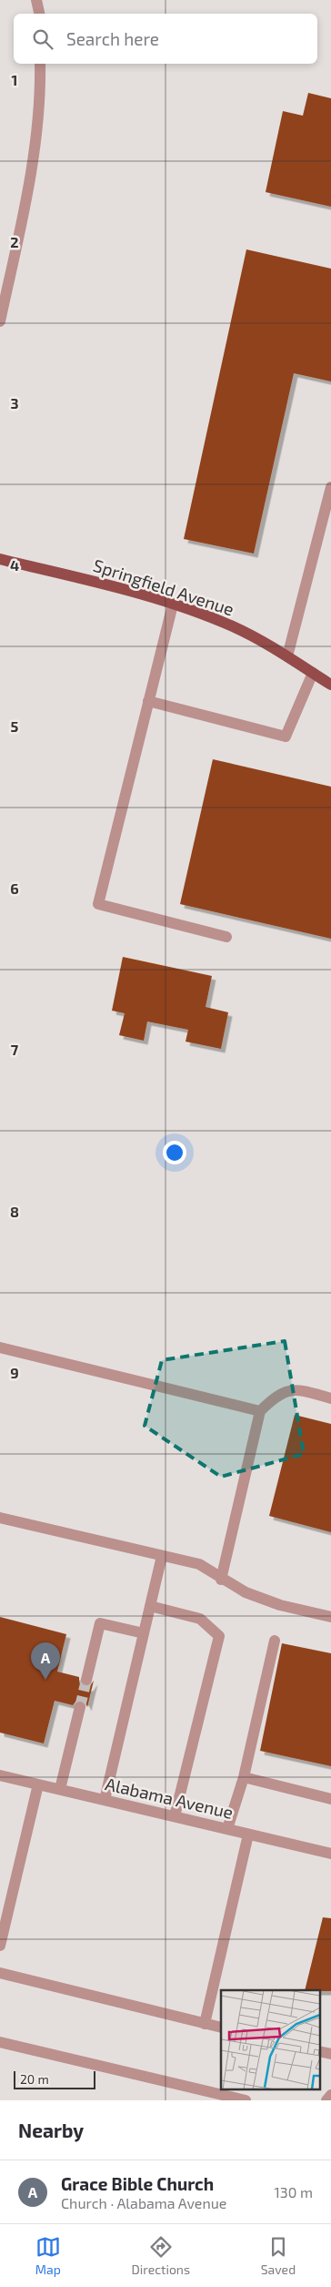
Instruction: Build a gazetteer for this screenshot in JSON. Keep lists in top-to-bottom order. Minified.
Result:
{"streets":{"main road":["Springfield Avenue"],"street":["Alabama Avenue"]},"scale_bar":"20 m","page":{"search":"Search here","pins":"A","scale":"20 m","heading":"Nearby","list":[{"mark":"A","name":"Grace Bible Church","note":"Church · Alabama Avenue","value":"130 m"}],"nav":["Map","Directions","Saved"]},"grid":{"rows":["1","2","3","4","5","6","7","8","9"]}}
